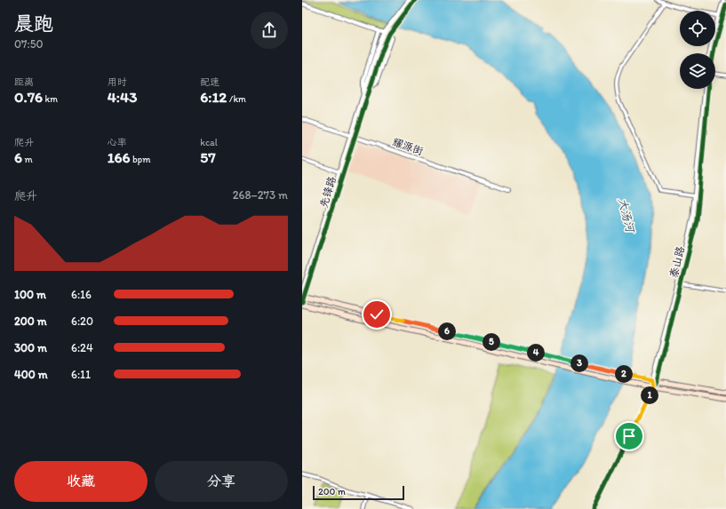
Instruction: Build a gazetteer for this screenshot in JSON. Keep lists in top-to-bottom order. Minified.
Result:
{"streets":{"street":["耀源街","先锋路","泰山路"]},"crossings":[["耀源街","先锋路"]],"water":["大汤河"],"scale_bar":"200 m","page":{"heading":["晨跑","07:50"],"stats":[["距离","0.76 km"],["用时","4:43"],["配速","6:12 /km"],["爬升","6 m"],["心率","166 bpm"],["kcal","57"]],"chart":["爬升","268–273 m"],"list":[{"name":"100 m","note":"6:16"},{"name":"200 m","note":"6:20"},{"name":"300 m","note":"6:24"},{"name":"400 m","note":"6:11"}],"pins":["6","5","4","3","2","1"],"buttons":["收藏","分享"],"scale":"200 m"}}
